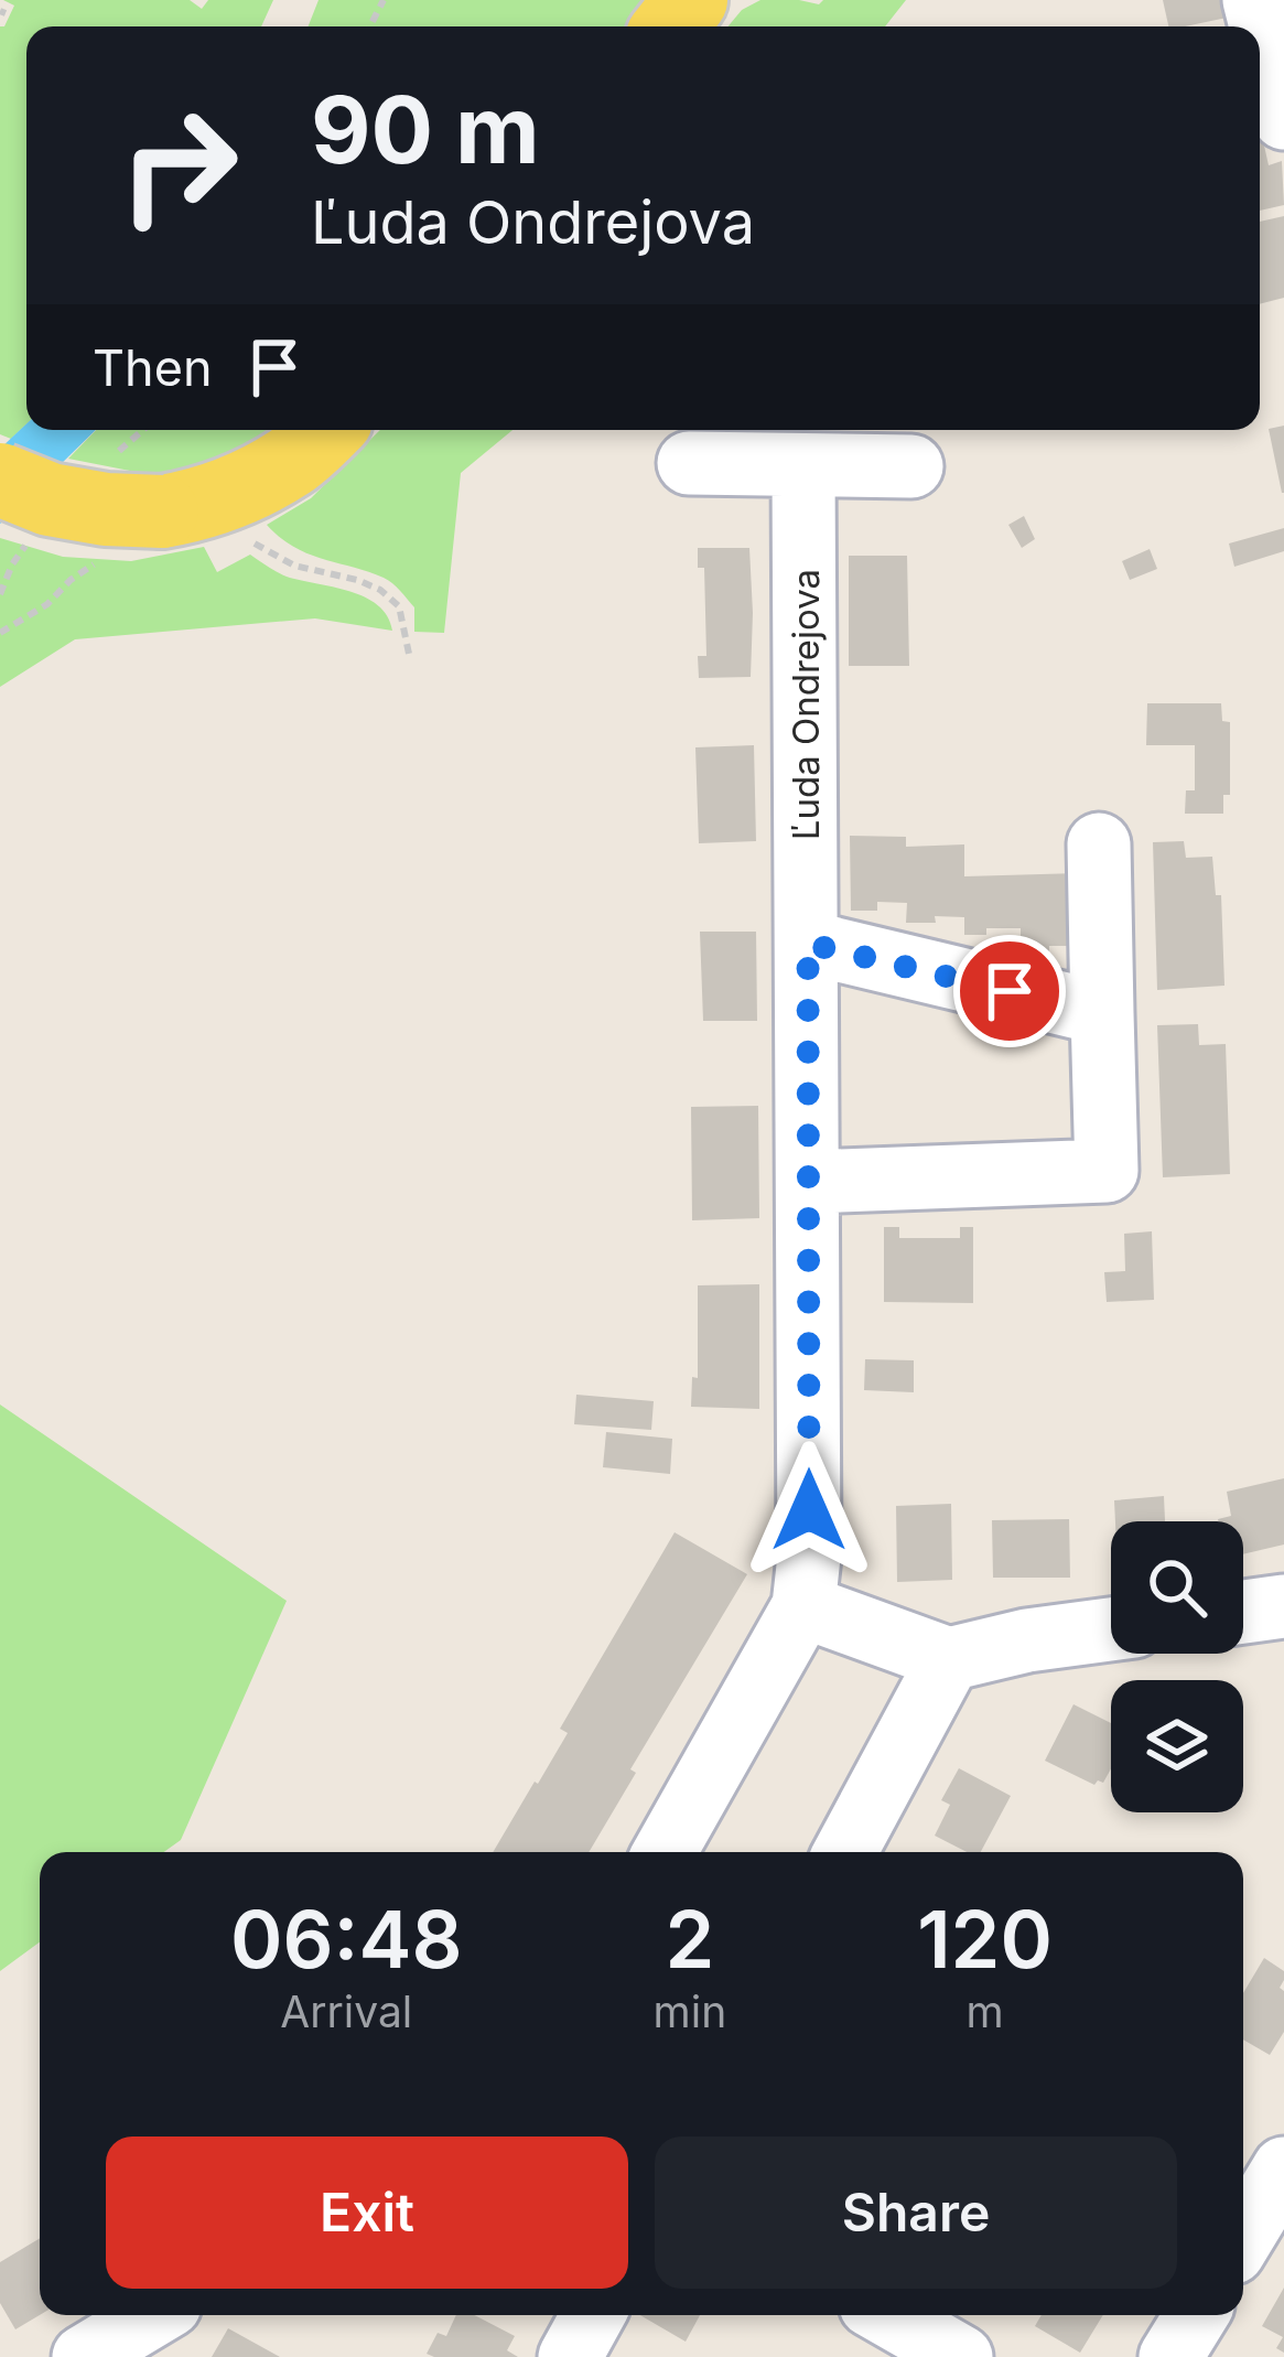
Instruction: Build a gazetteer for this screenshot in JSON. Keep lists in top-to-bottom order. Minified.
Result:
{"streets":{"street":["Ľuda Ondrejova"]},"page":{"turn":["90 m","Ľuda Ondrejova"],"then":"Then","eta":["06:48","Arrival","2","min","120","m"],"buttons":["Exit","Share"]}}
